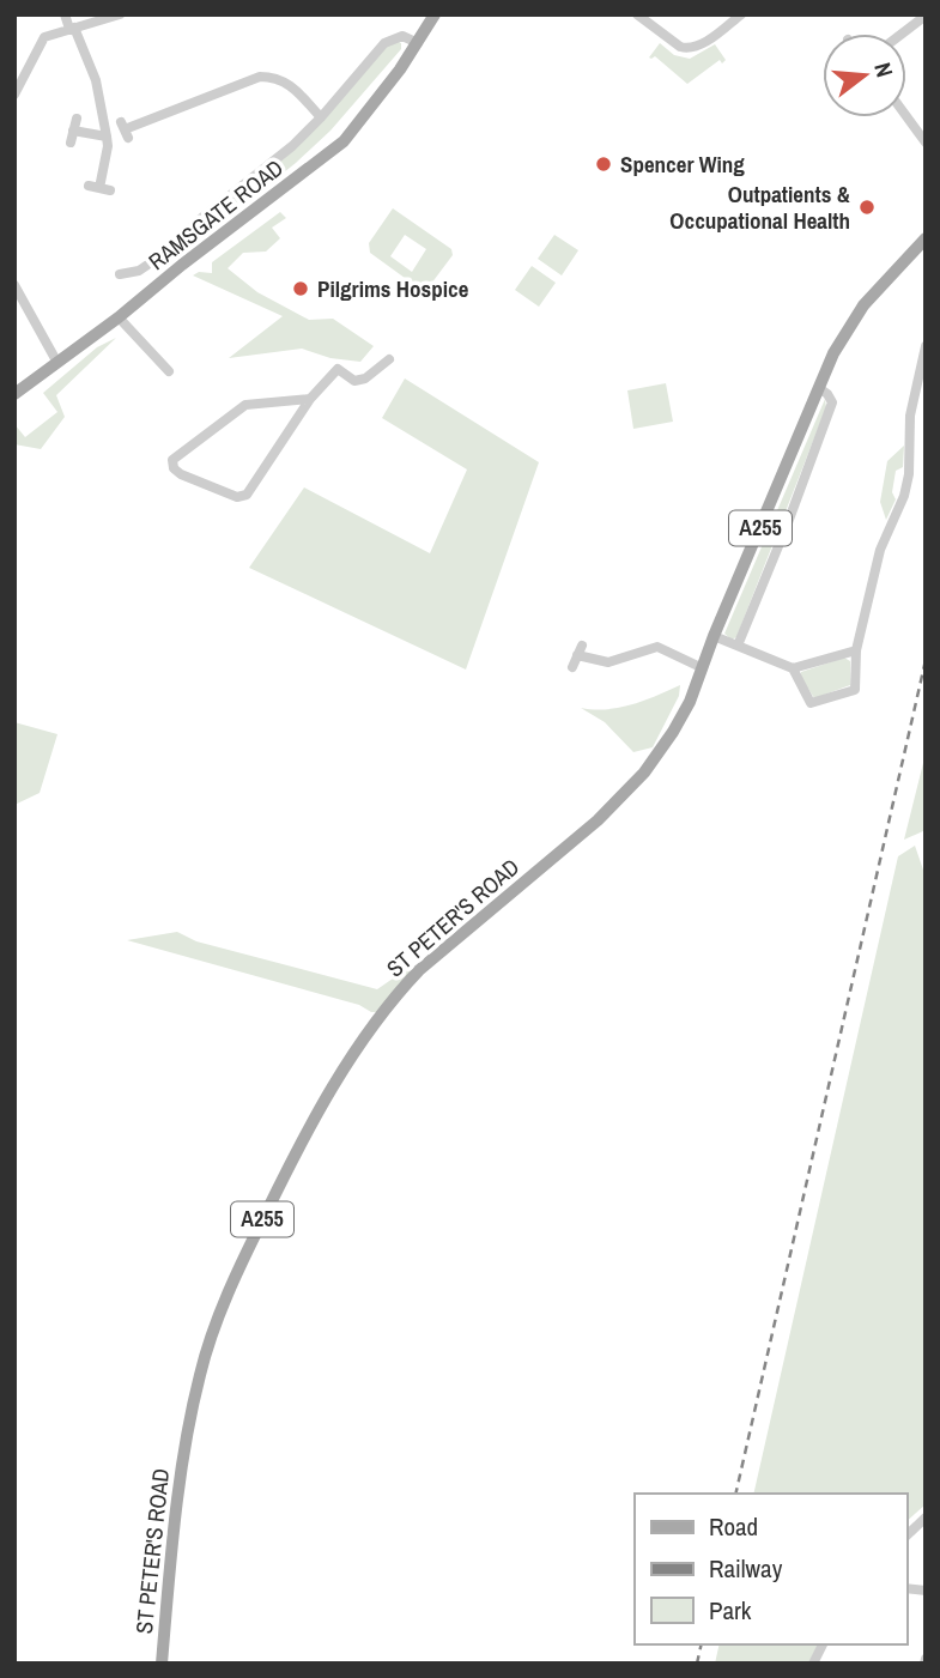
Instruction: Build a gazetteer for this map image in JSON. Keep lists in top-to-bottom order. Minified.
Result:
{"streets":{"main road":["RAMSGATE ROAD","A255","ST PETER'S ROAD"]},"places":["Spencer Wing","Outpatients & Occupational Health","Pilgrims Hospice"],"legend":["Road","Railway","Park"],"north":"right"}
